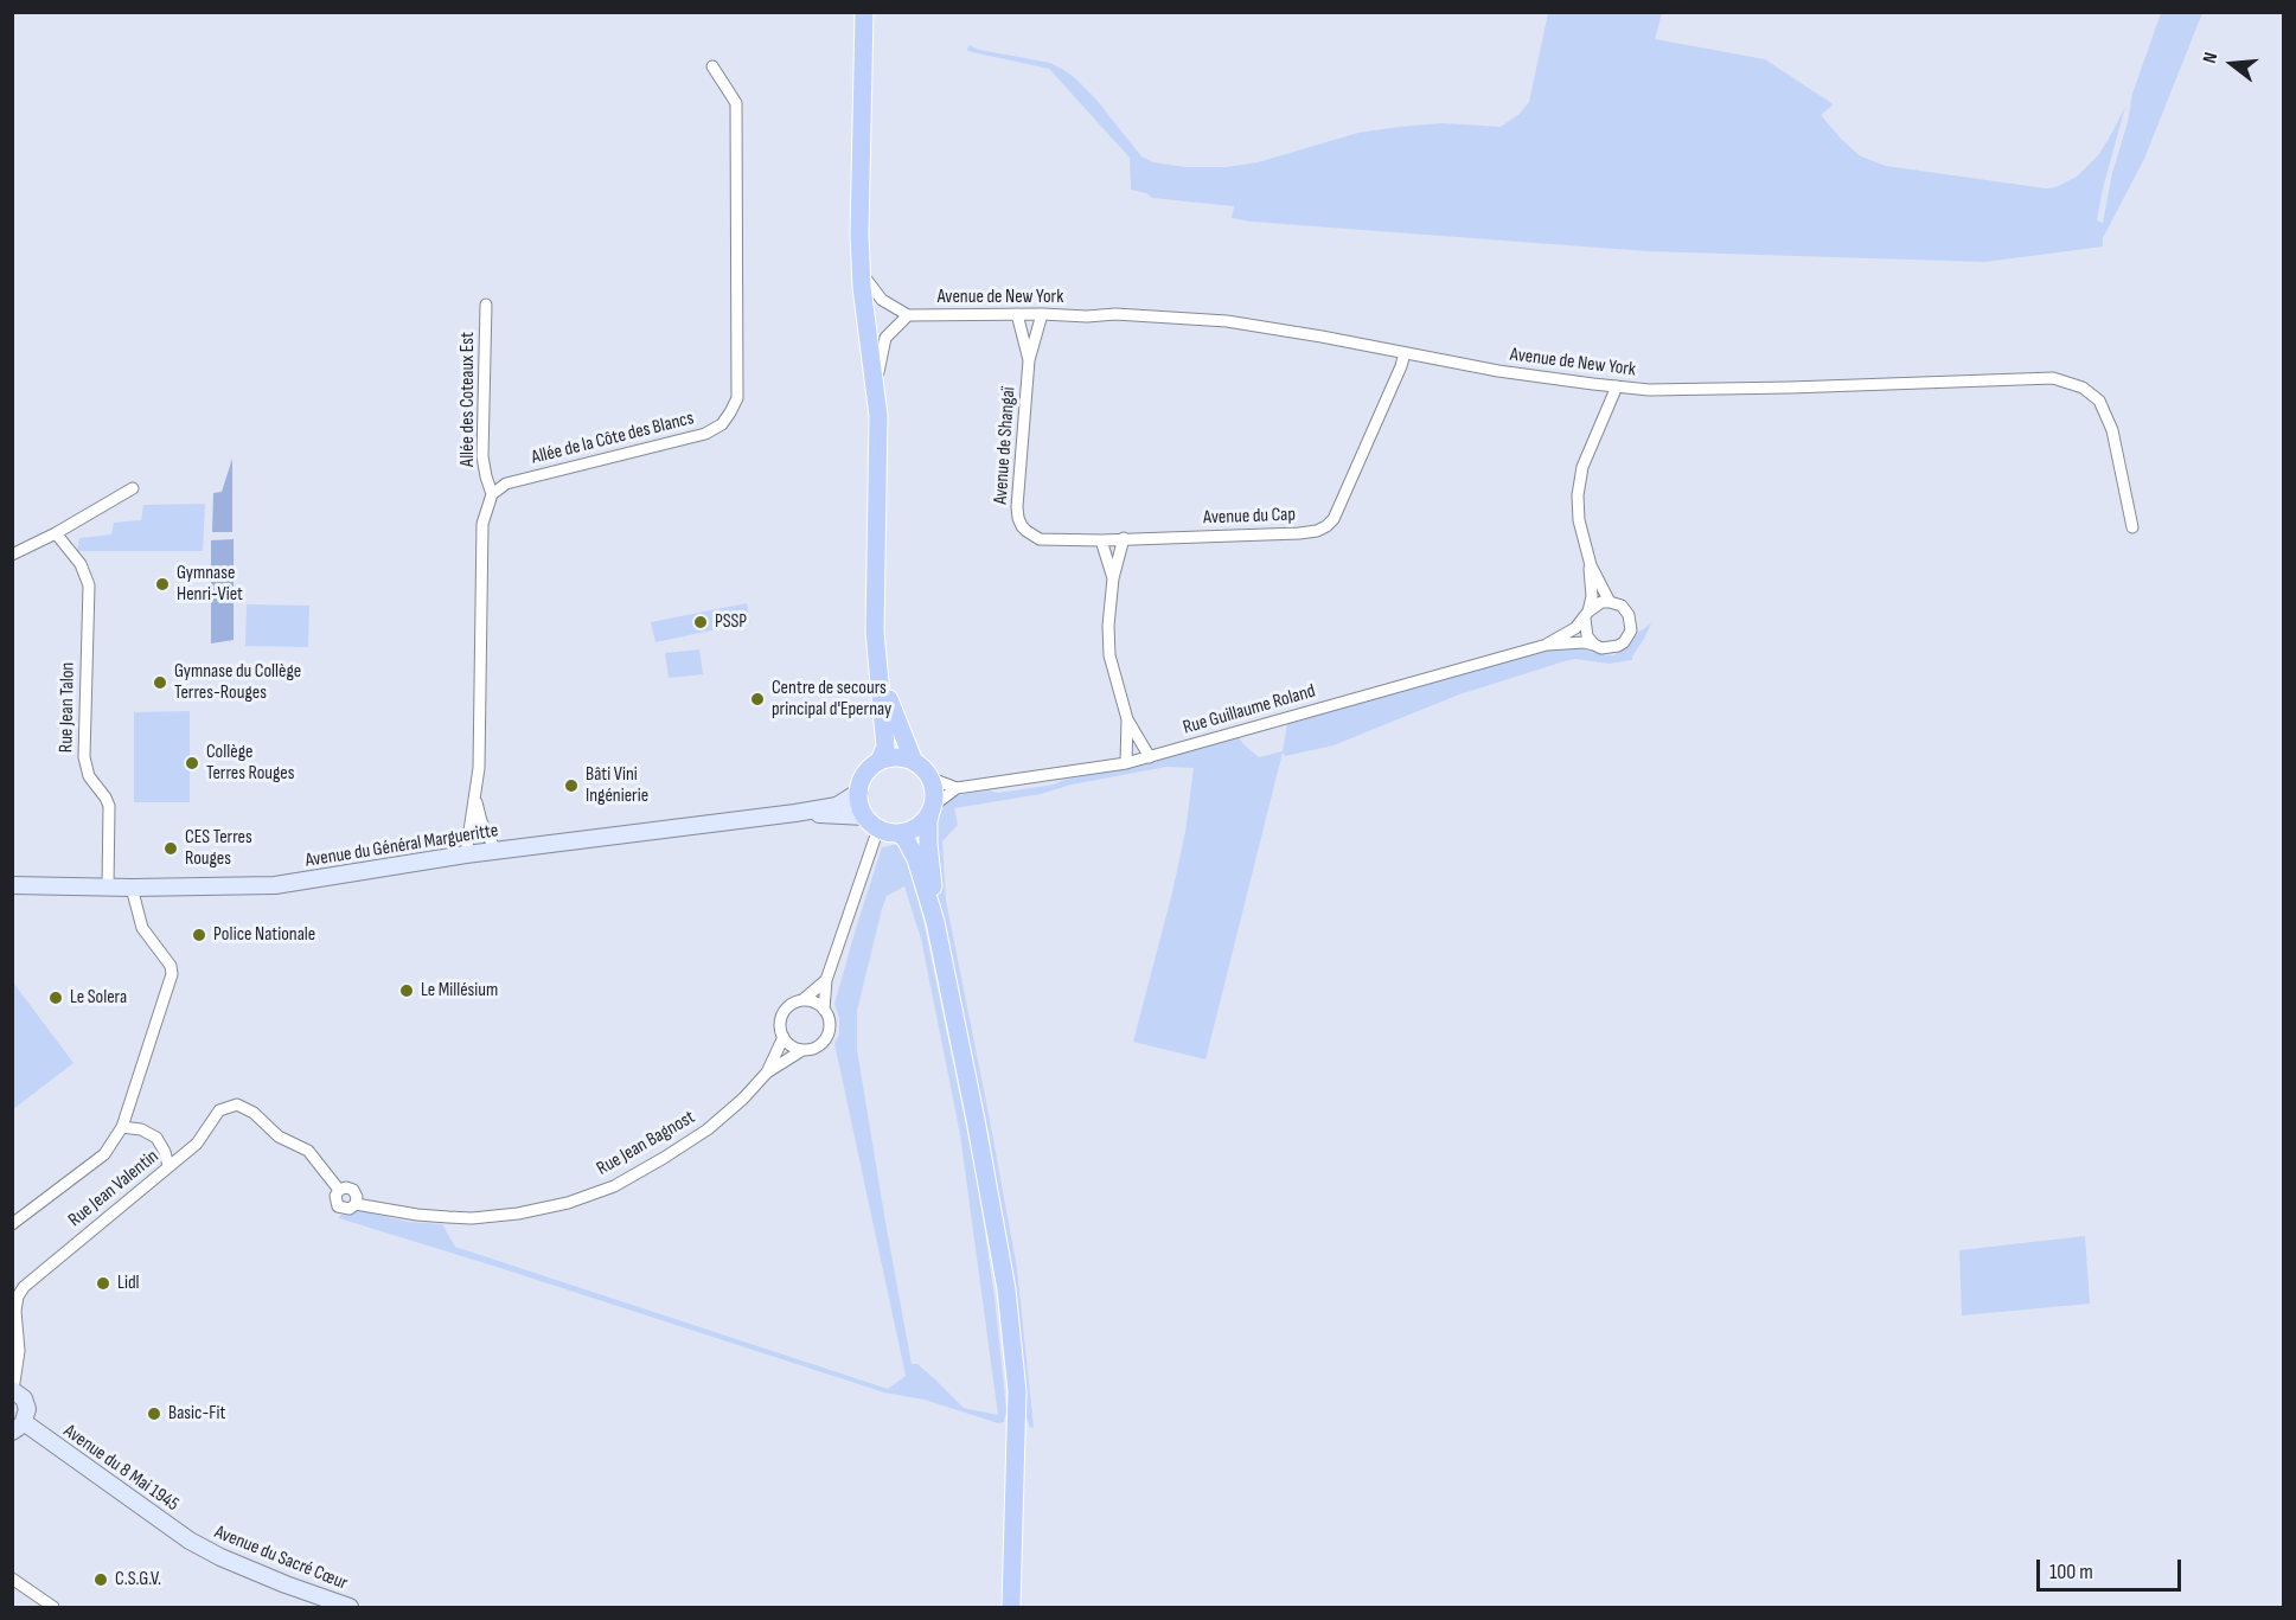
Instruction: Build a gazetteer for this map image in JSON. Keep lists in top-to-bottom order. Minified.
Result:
{"streets":{"street":["Avenue de New York","Allée des Coteaux Est","Allée de la Côte des Blancs","Avenue de Shangaï","Avenue du Cap","Rue Jean Talon","Rue Guillaume Roland","Avenue du Général Margueritte","Rue Jean Bagnost","Rue Jean Valentin","Avenue du 8 Mai 1945","Avenue du Sacré Cœur"]},"crossings":[["Avenue de New York","Avenue du Cap"],["Allée des Coteaux Est","Allée de la Côte des Blancs"],["Avenue de Shangaï","Avenue du Cap"],["Rue Jean Talon","Avenue du Général Margueritte"],["Avenue du Général Margueritte","Rue Jean Bagnost"],["Rue Jean Bagnost","Rue Jean Valentin"],["Avenue du 8 Mai 1945","Avenue du Sacré Cœur"]],"places":["Gymnase Henri-Viet","PSSP","Gymnase du Collège Terres-Rouges","Centre de secours principal d'Epernay","Collège Terres Rouges","Bâti Vini Ingénierie","CES Terres Rouges","Police Nationale","Le Millésium","Le Solera","Lidl","Basic-Fit","C.S.G.V."],"scale_bar":"100 m","north":"left"}
